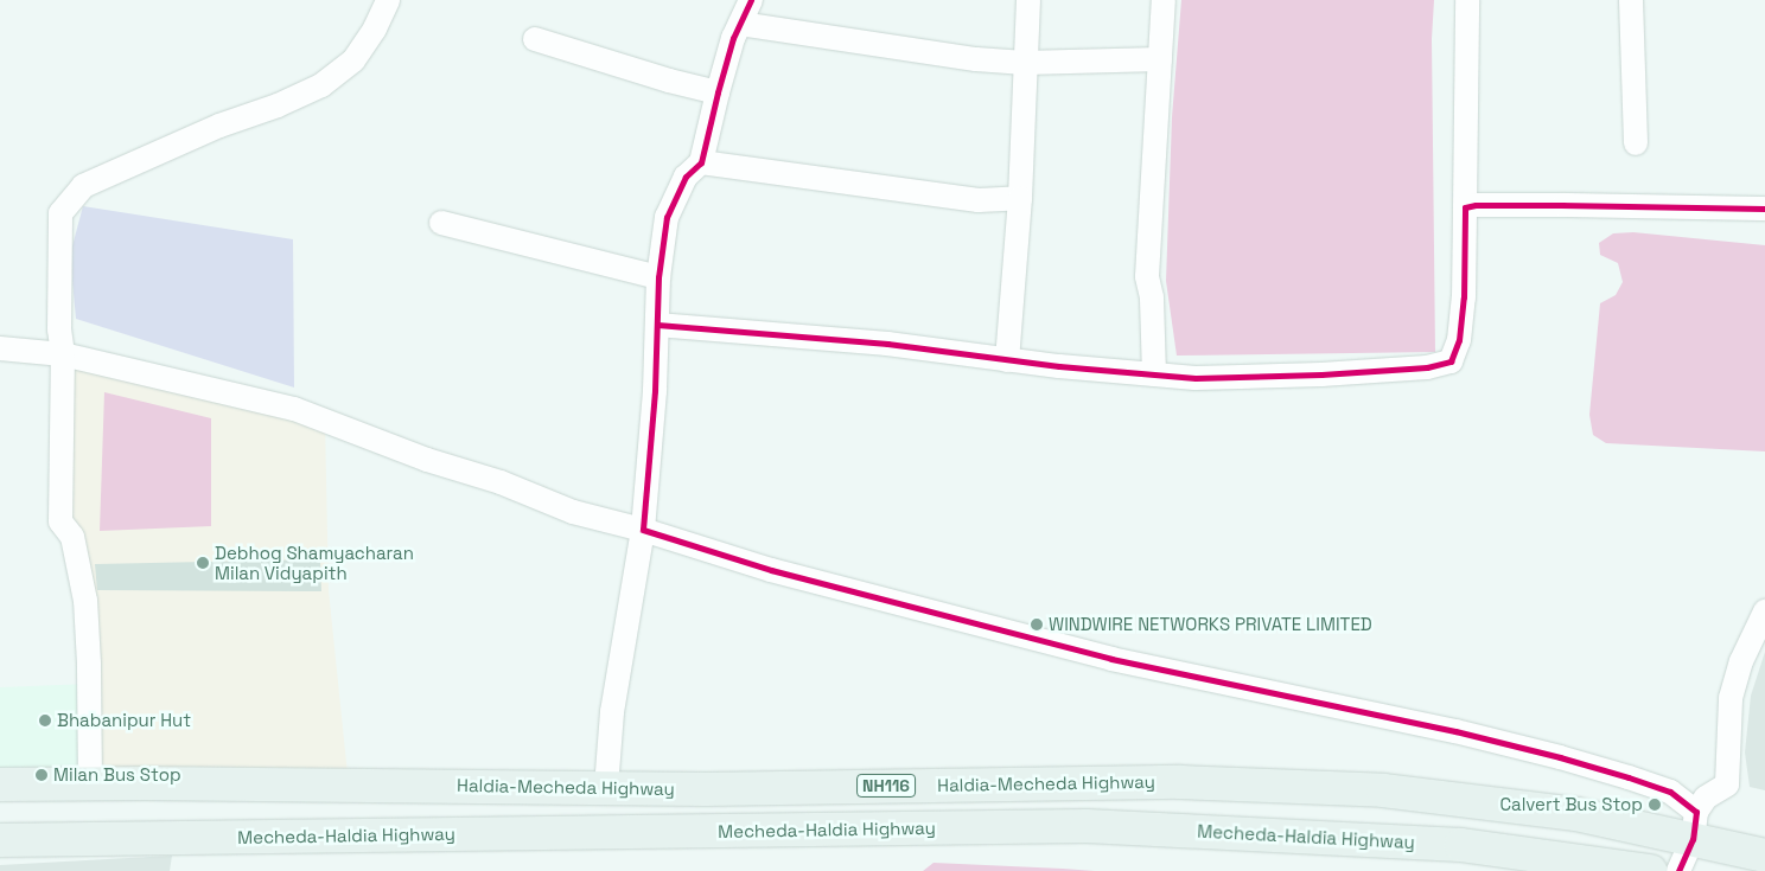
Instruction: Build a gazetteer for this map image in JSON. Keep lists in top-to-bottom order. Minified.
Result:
{"streets":{"highway":["Haldia-Mecheda Highway","NH116","Mecheda-Haldia Highway"]},"places":["Debhog Shamyacharan Milan Vidyapith","WINDWIRE NETWORKS PRIVATE LIMITED","Bhabanipur Hut","Milan Bus Stop","Calvert Bus Stop"]}
